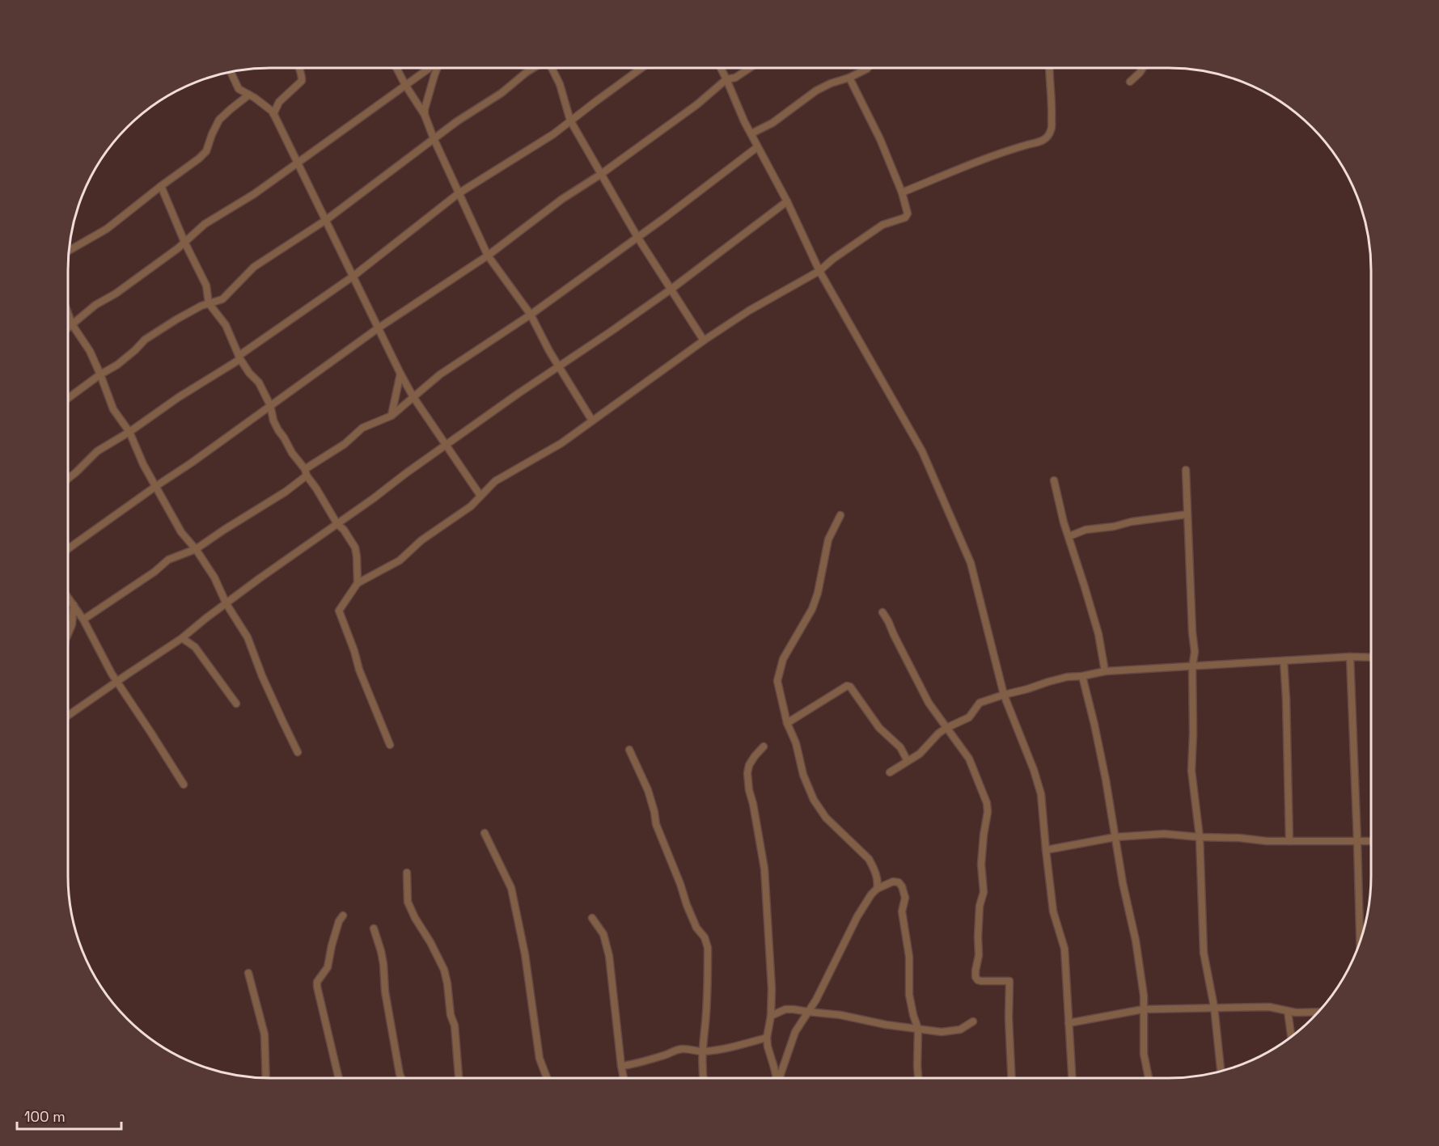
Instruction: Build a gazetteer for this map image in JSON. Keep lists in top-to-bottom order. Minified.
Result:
{"scale_bar":"100 m"}
